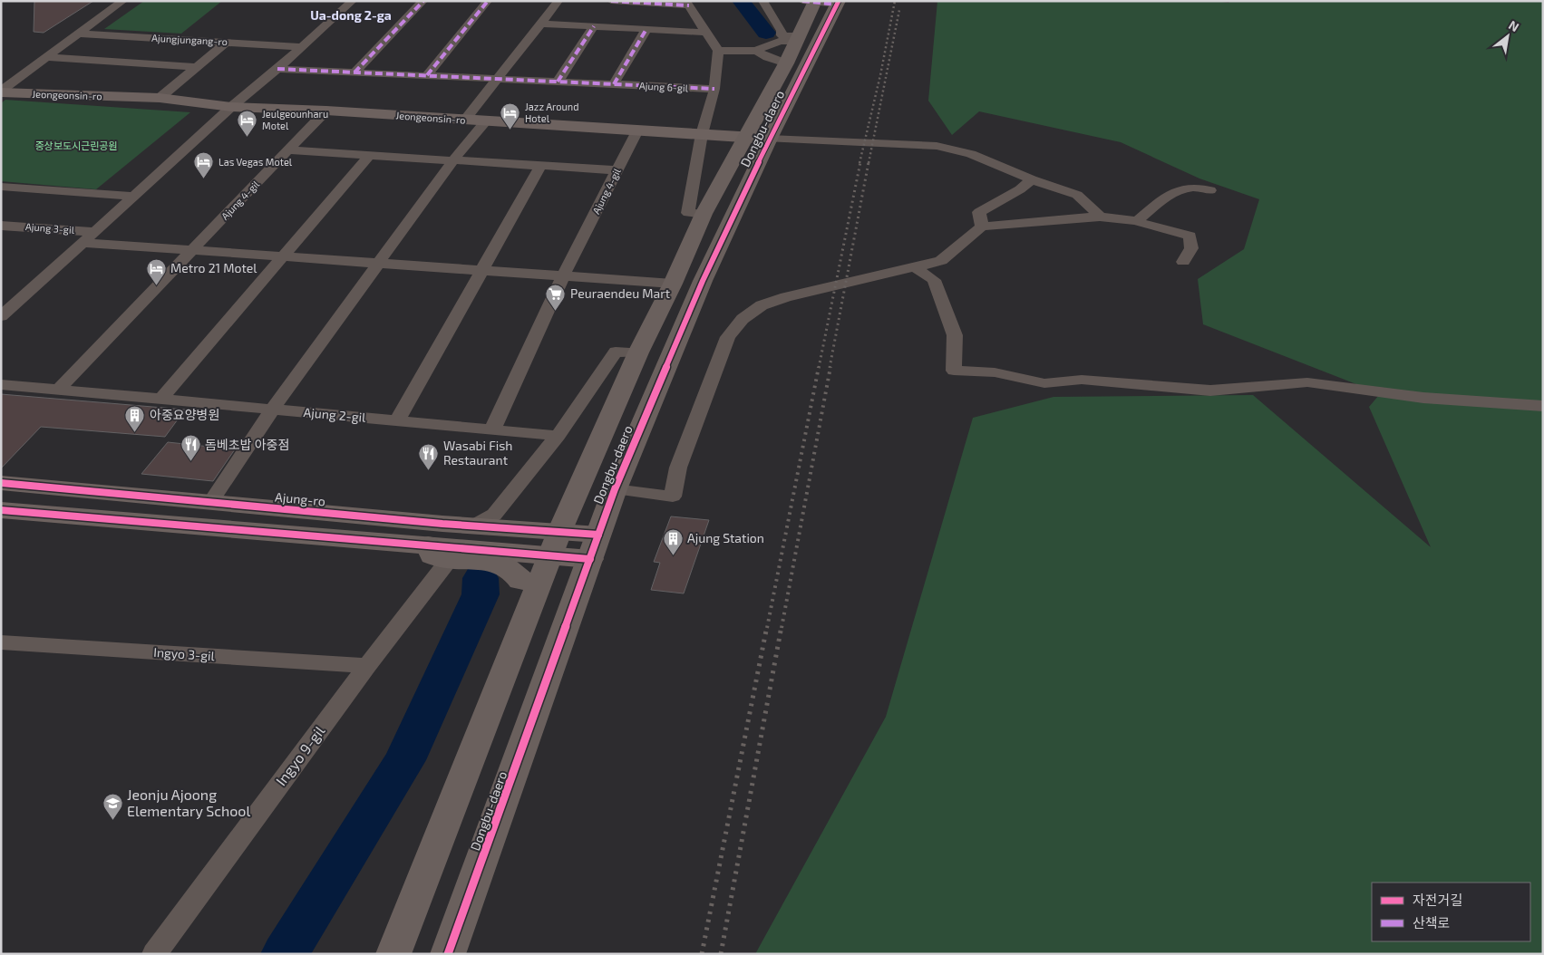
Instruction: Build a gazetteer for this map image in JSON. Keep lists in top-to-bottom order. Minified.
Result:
{"streets":{"main road":["Dongbu-daero"],"street":["Ajungjungang-ro","Ajung 6-gil","Jeongeonsin-ro","Ajung 4-gil","Ajung 3-gil","Ajung 2-gil","Ajung-ro","Ingyo 3-gil","Ingyo 9-gil"]},"crossings":[["Jeongeonsin-ro","Dongbu-daero"],["Jeongeonsin-ro","Ajung 4-gil"],["Dongbu-daero","Ajung-ro"],["Ajung 4-gil","Ajung 2-gil"],["Ingyo 3-gil","Ingyo 9-gil"]],"districts":["Ua-dong 2-ga"],"parks":["중상보도시근린공원"],"places":{"hotel":["Jazz Around Hotel","Jeulgeounharu Motel","Las Vegas Motel","Metro 21 Motel"],"supermarket":["Peuraendeu Mart"],"building":["아중요양병원","Ajung Station"],"restaurant":["돔베초밥 아중점","Wasabi Fish Restaurant"],"school or university":["Jeonju Ajoong Elementary School"]},"legend":["자전거길","산책로"],"north":"top right"}
